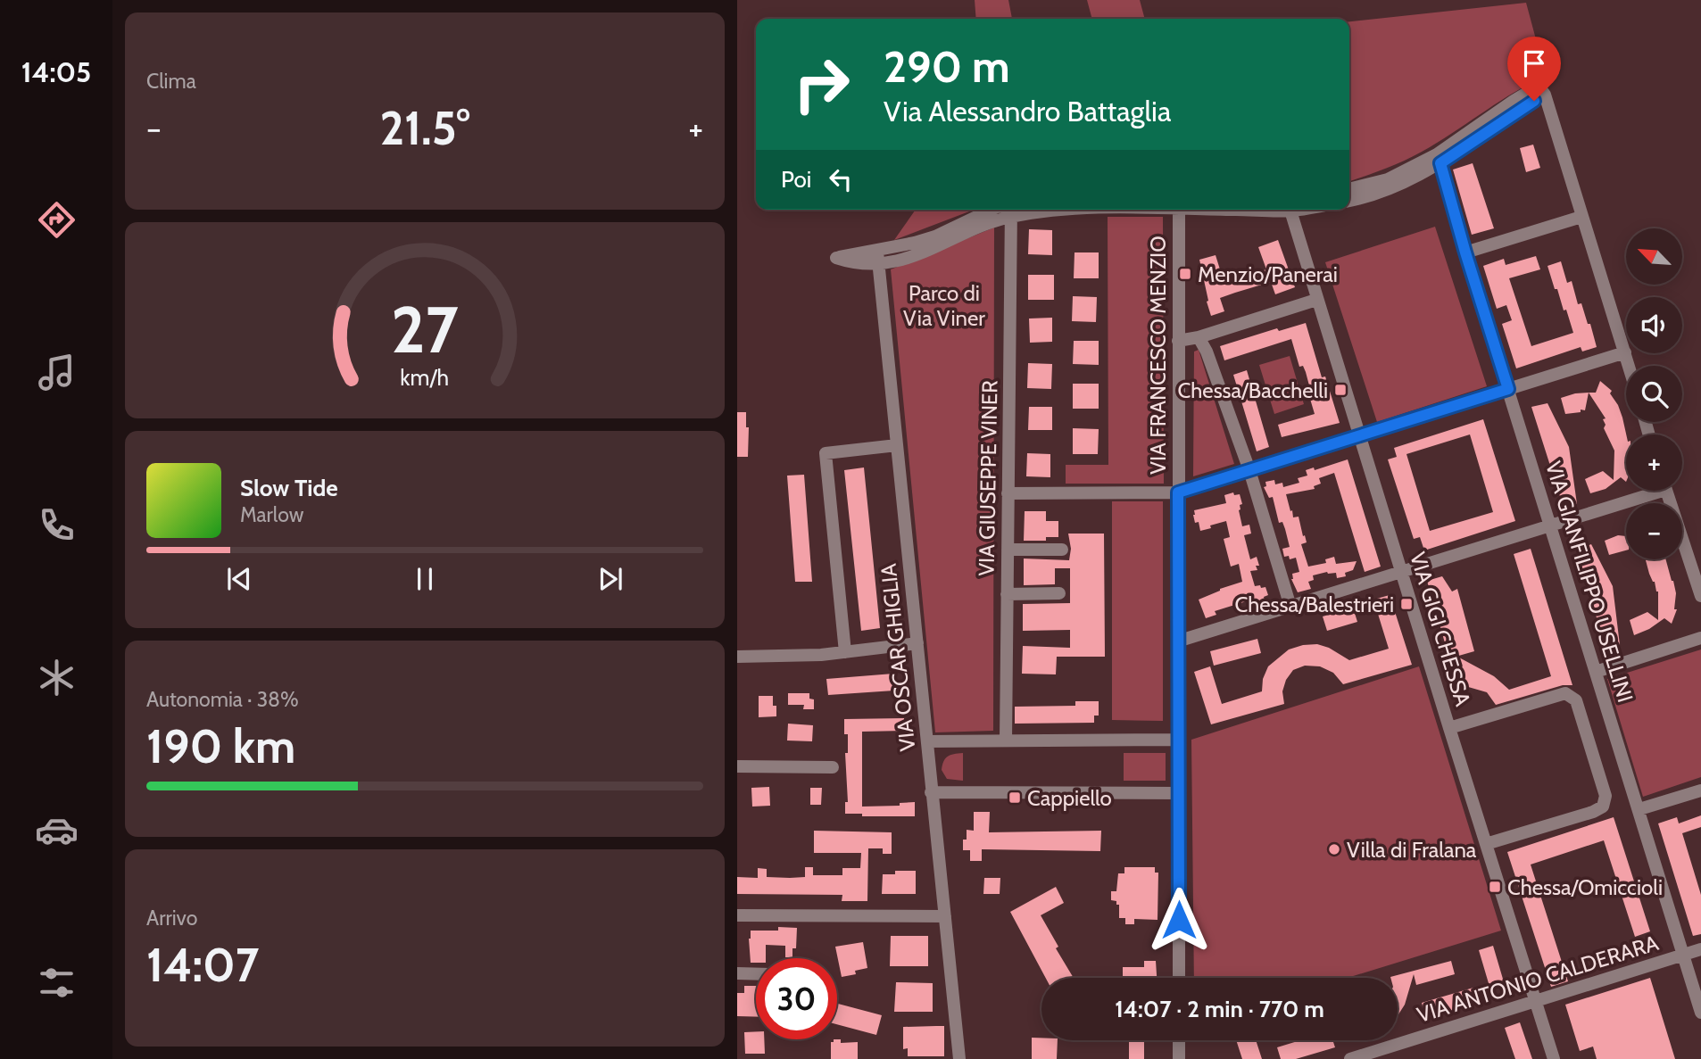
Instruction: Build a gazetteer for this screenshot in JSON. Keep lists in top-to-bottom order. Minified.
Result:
{"streets":{"street":["VIA FRANCESCO MENZIO","VIA GIUSEPPE VINER","VIA GIANFILIPPO USELLINI","VIA GIGI CHESSA","VIA OSCAR GHIGLIA","VIA ANTONIO CALDERARA"]},"crossings":[["VIA GIANFILIPPO USELLINI","VIA ANTONIO CALDERARA"],["VIA GIGI CHESSA","VIA ANTONIO CALDERARA"]],"parks":["Parco di Via Viner"],"places":{"transit":["Menzio/Panerai","Chessa/Bacchelli","Chessa/Balestrieri","Cappiello","Chessa/Omiccioli"],"other":["Villa di Fralana"]},"north":"top left","page":{"tabs":"14:05","tile":["Clima",["Autonomia · 38%","190 km"],["Arrivo","14:07"]],"turn":["290 m","Via Alessandro Battaglia"],"heat":["−","21.5°","+"],"then":"Poi","map_buttons":["+","−"],"song":["Slow Tide","Marlow"],"limit":"30","trip":"14:07 · 2 min · 770 m","gauge":["27","km/h"]}}
